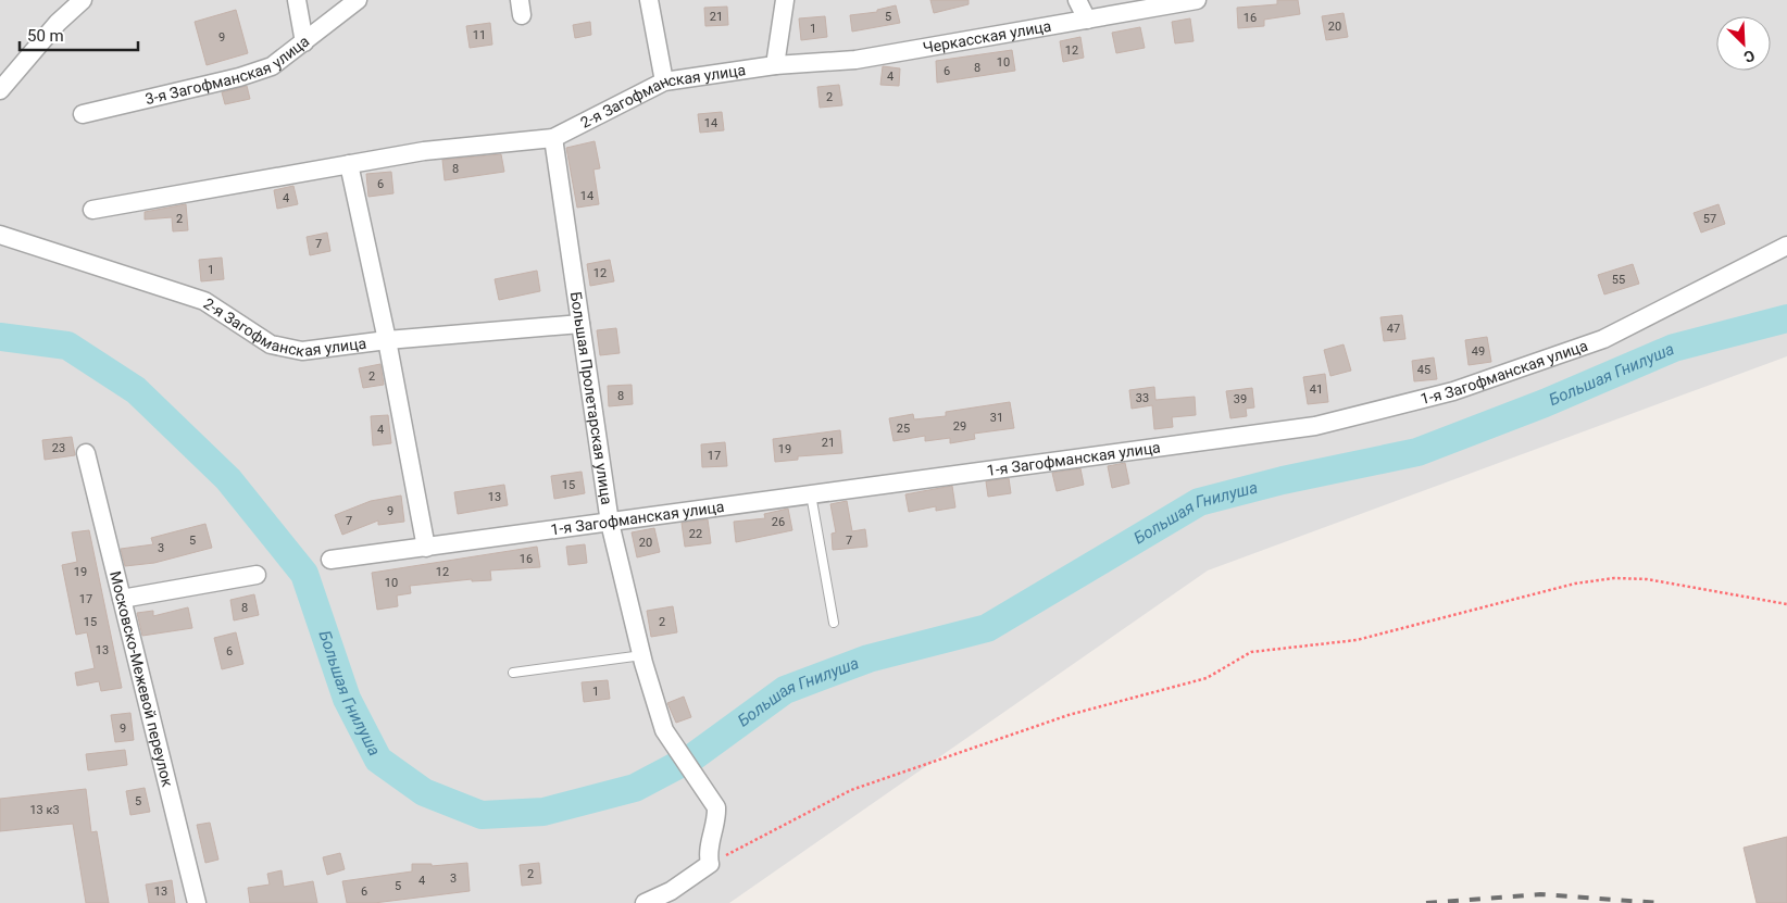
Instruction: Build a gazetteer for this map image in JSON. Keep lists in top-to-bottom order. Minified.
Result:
{"streets":{"street":["Черкасская улица","3-я Загофманская улица","2-я Загофманская улица","1-я Загофманская улица","Большая Пролетарская улица","Московско-Межевой переулок"]},"crossings":[["Черкасская улица","2-я Загофманская улица"],["2-я Загофманская улица","Большая Пролетарская улица"],["1-я Загофманская улица","Большая Пролетарская улица"]],"water":["Большая Гнилуша"],"house_numbers":["21","5","16","20","1","11","9","12","10","8","6","4","2","14","8","6","14","4","2","57","7","1","12","55","47","49","45","2","41","8","33","39","31","29","25","4","21","23","19","17","15","13","9","7","26","22","5","7","20","3","16","19","12","10","17","8","15","2","13","6","1","9","5","13 к3","2","3","4","5","13","6"],"scale_bar":"50 m","north":"bottom right"}
